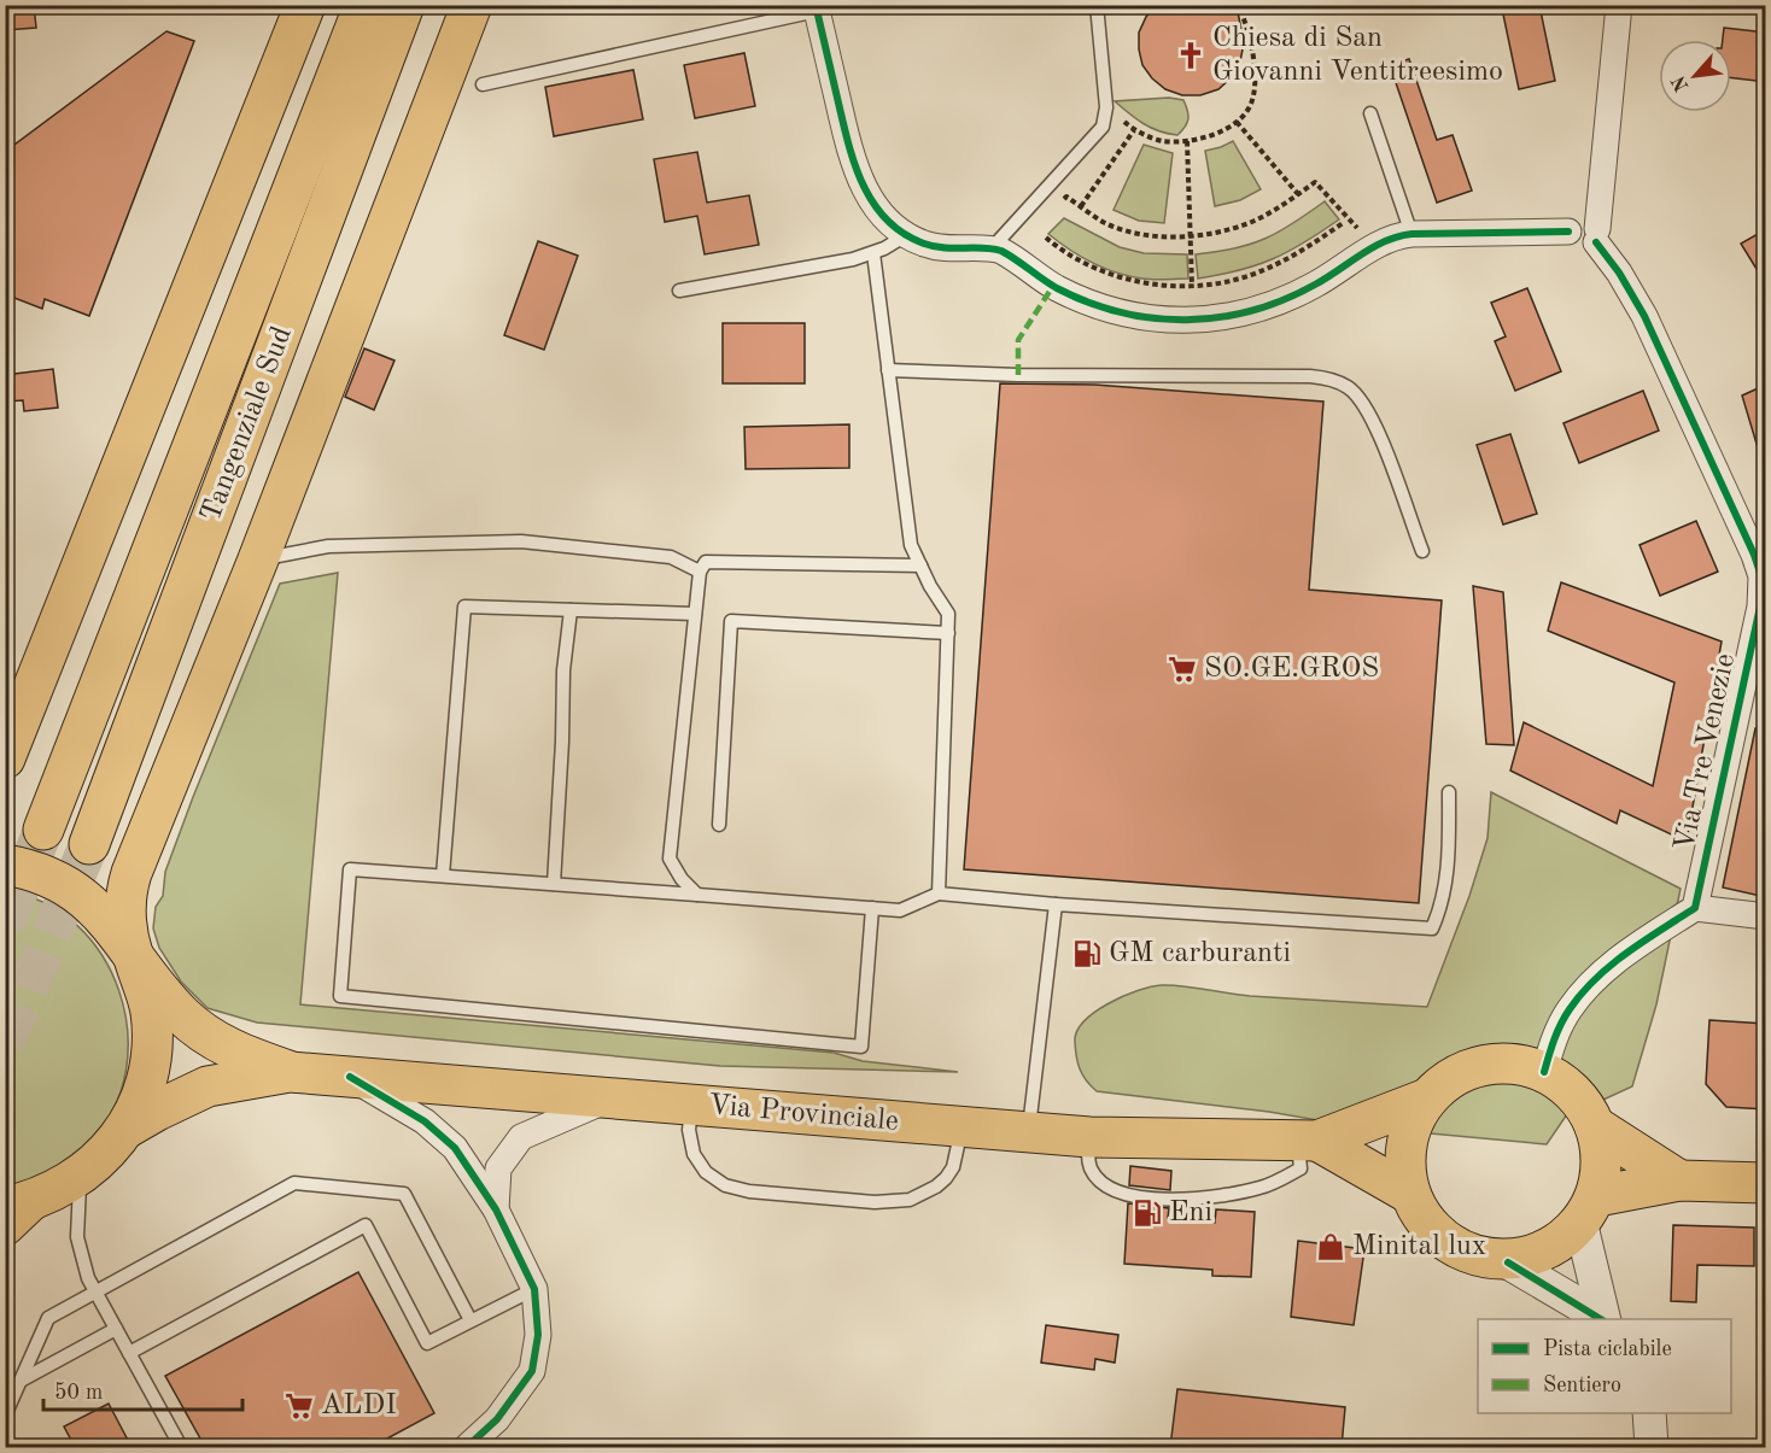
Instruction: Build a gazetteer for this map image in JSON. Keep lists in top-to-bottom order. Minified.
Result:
{"streets":{"main road":["Tangenziale Sud","Via Provinciale"],"street":["Via Tre Venezie"]},"places":{"church":["Chiesa di San Giovanni Ventitreesimo"],"supermarket":["SO.GE.GROS","ALDI"],"fuel station":["GM carburanti","Eni"],"shop":["Minital lux"]},"legend":["Pista ciclabile","Sentiero"],"scale_bar":"50 m","north":"bottom left"}
